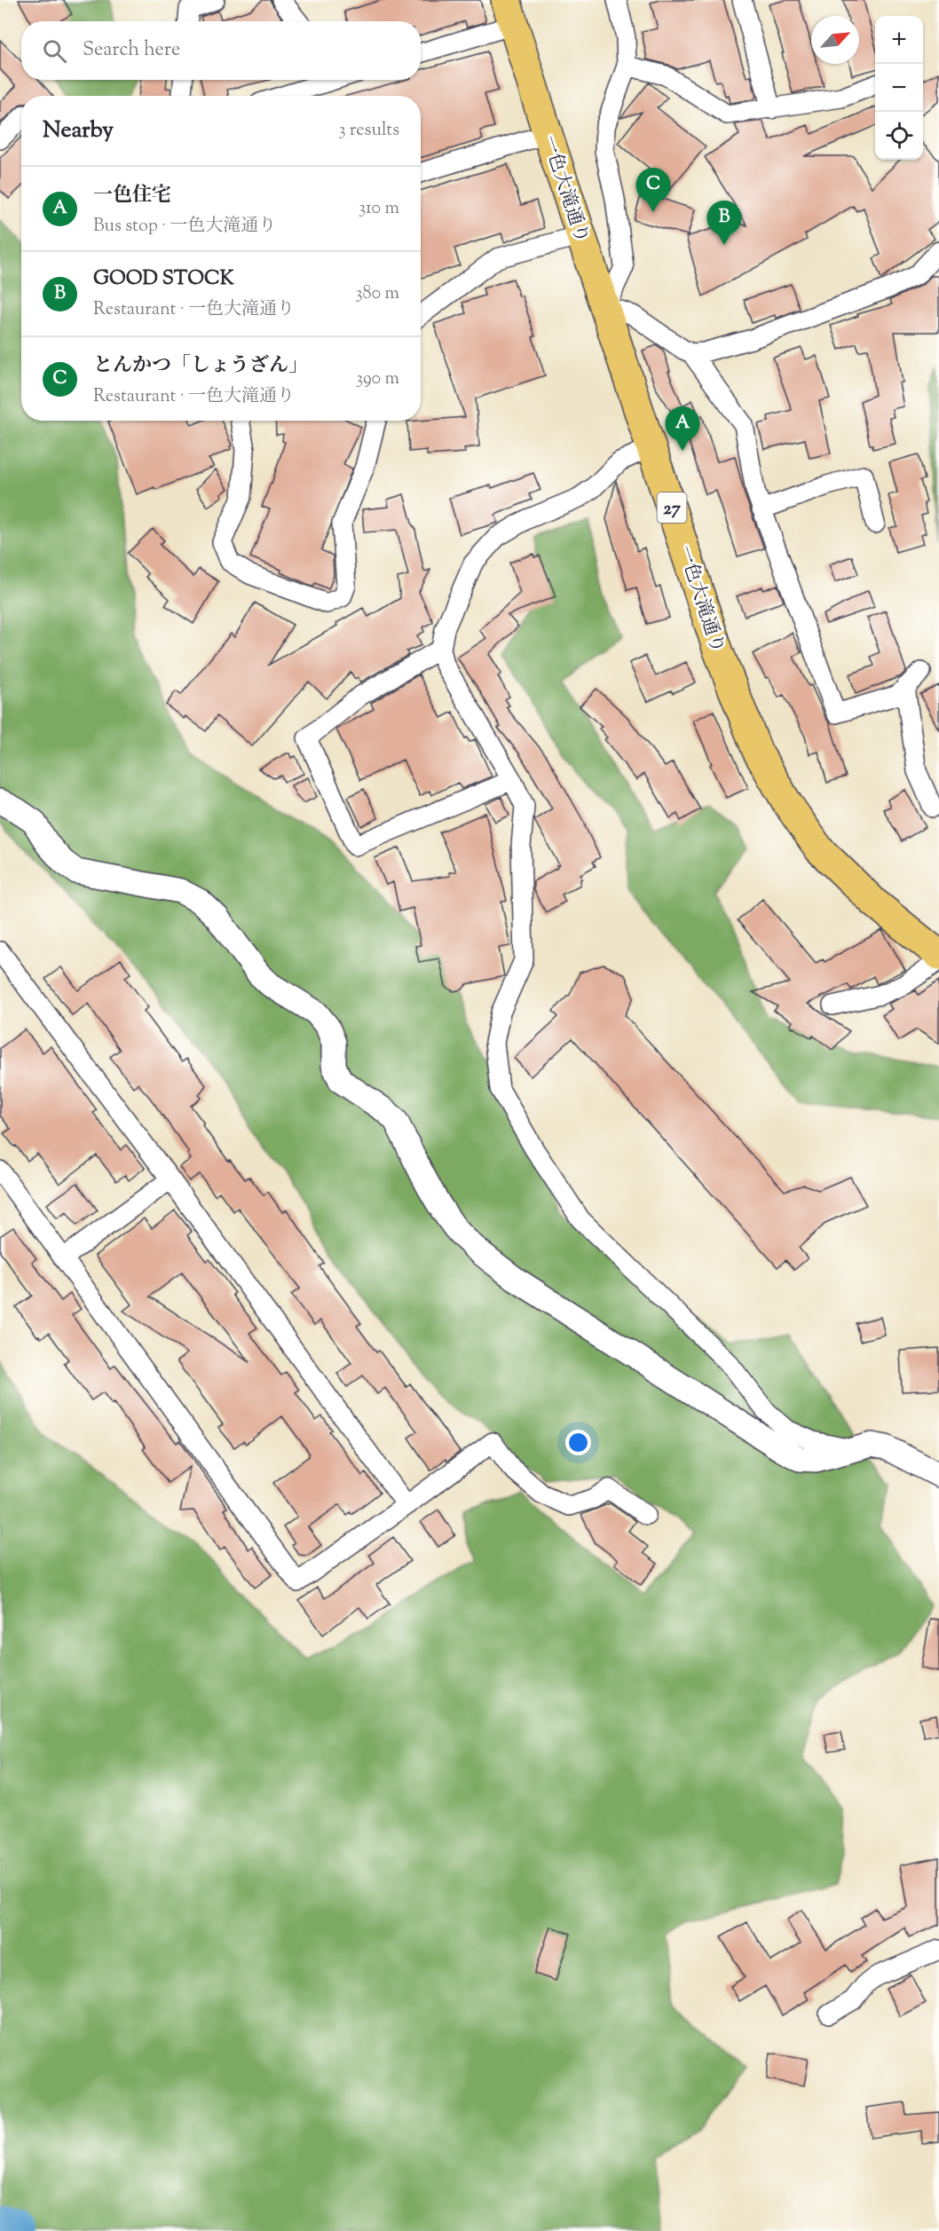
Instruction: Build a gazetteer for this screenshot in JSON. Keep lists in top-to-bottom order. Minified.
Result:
{"streets":{"main road":["一色大滝通り","27"]},"north":"top right","page":{"map_buttons":["+","−"],"search":"Search here","heading":["Nearby","3 results"],"list":[{"mark":"A","name":"一色住宅","note":"Bus stop · 一色大滝通り","value":"310 m"},{"mark":"B","name":"GOOD STOCK","note":"Restaurant · 一色大滝通り","value":"380 m"},{"mark":"C","name":"とんかつ「しょうざん」","note":"Restaurant · 一色大滝通り","value":"390 m"}],"pins":["C","B","A"]}}
